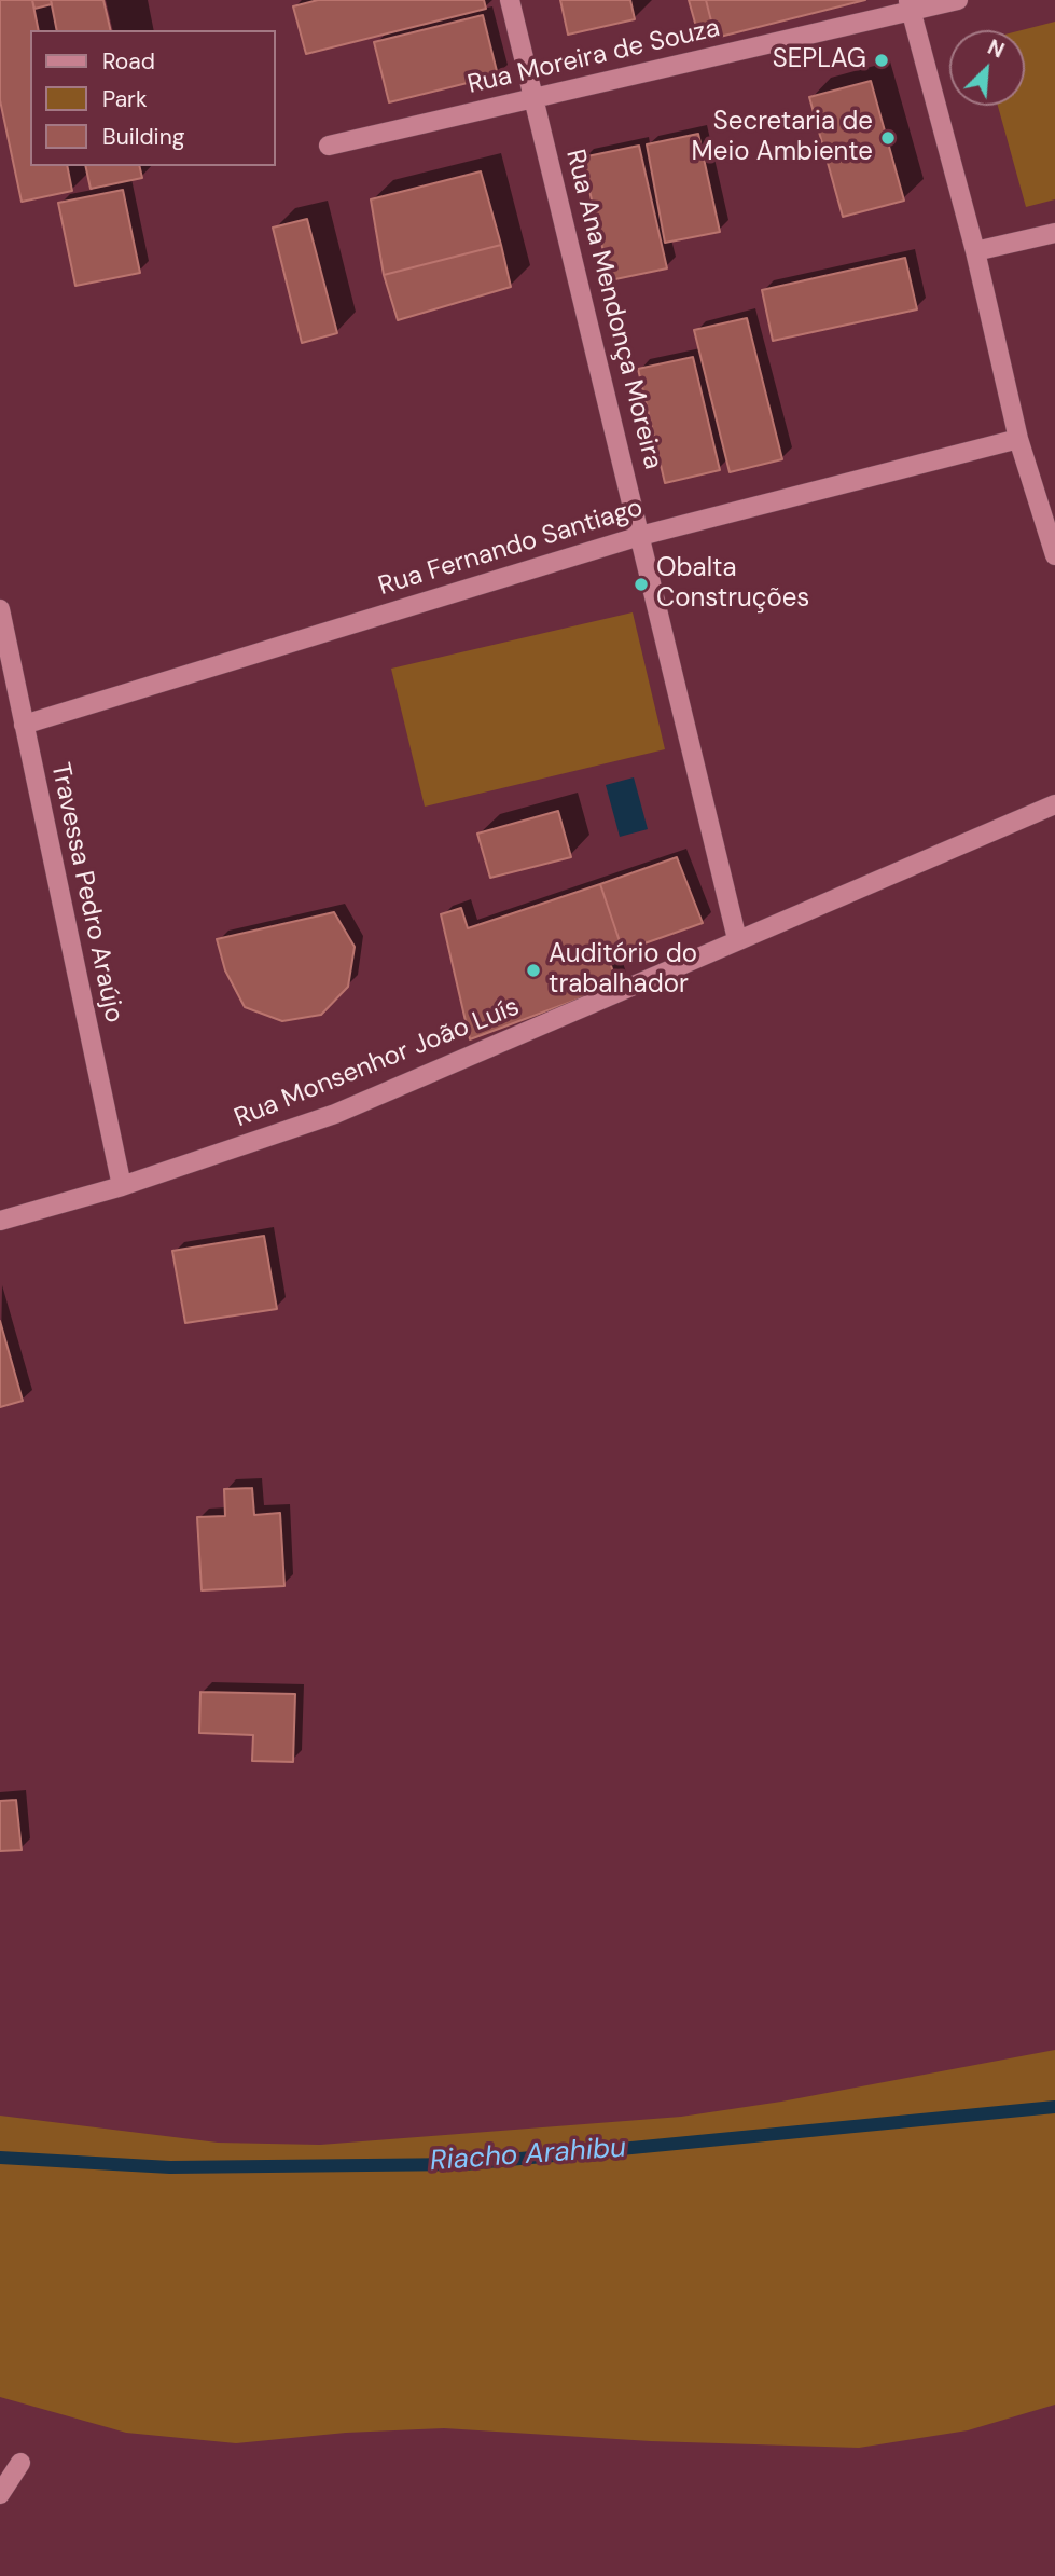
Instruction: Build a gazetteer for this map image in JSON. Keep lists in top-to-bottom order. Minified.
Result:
{"streets":{"street":["Rua Moreira de Souza","Rua Ana Mendonça Moreira","Rua Fernando Santiago","Travessa Pedro Araújo","Rua Monsenhor João Luís"]},"crossings":[["Rua Moreira de Souza","Rua Ana Mendonça Moreira"],["Rua Ana Mendonça Moreira","Rua Fernando Santiago"],["Rua Ana Mendonça Moreira","Rua Monsenhor João Luís"],["Rua Fernando Santiago","Travessa Pedro Araújo"],["Travessa Pedro Araújo","Rua Monsenhor João Luís"]],"water":["Riacho Arahibu"],"places":["SEPLAG","Secretaria de Meio Ambiente","Obalta Construções","Auditório do trabalhador"],"legend":["Road","Park","Building"],"north":"top right"}
